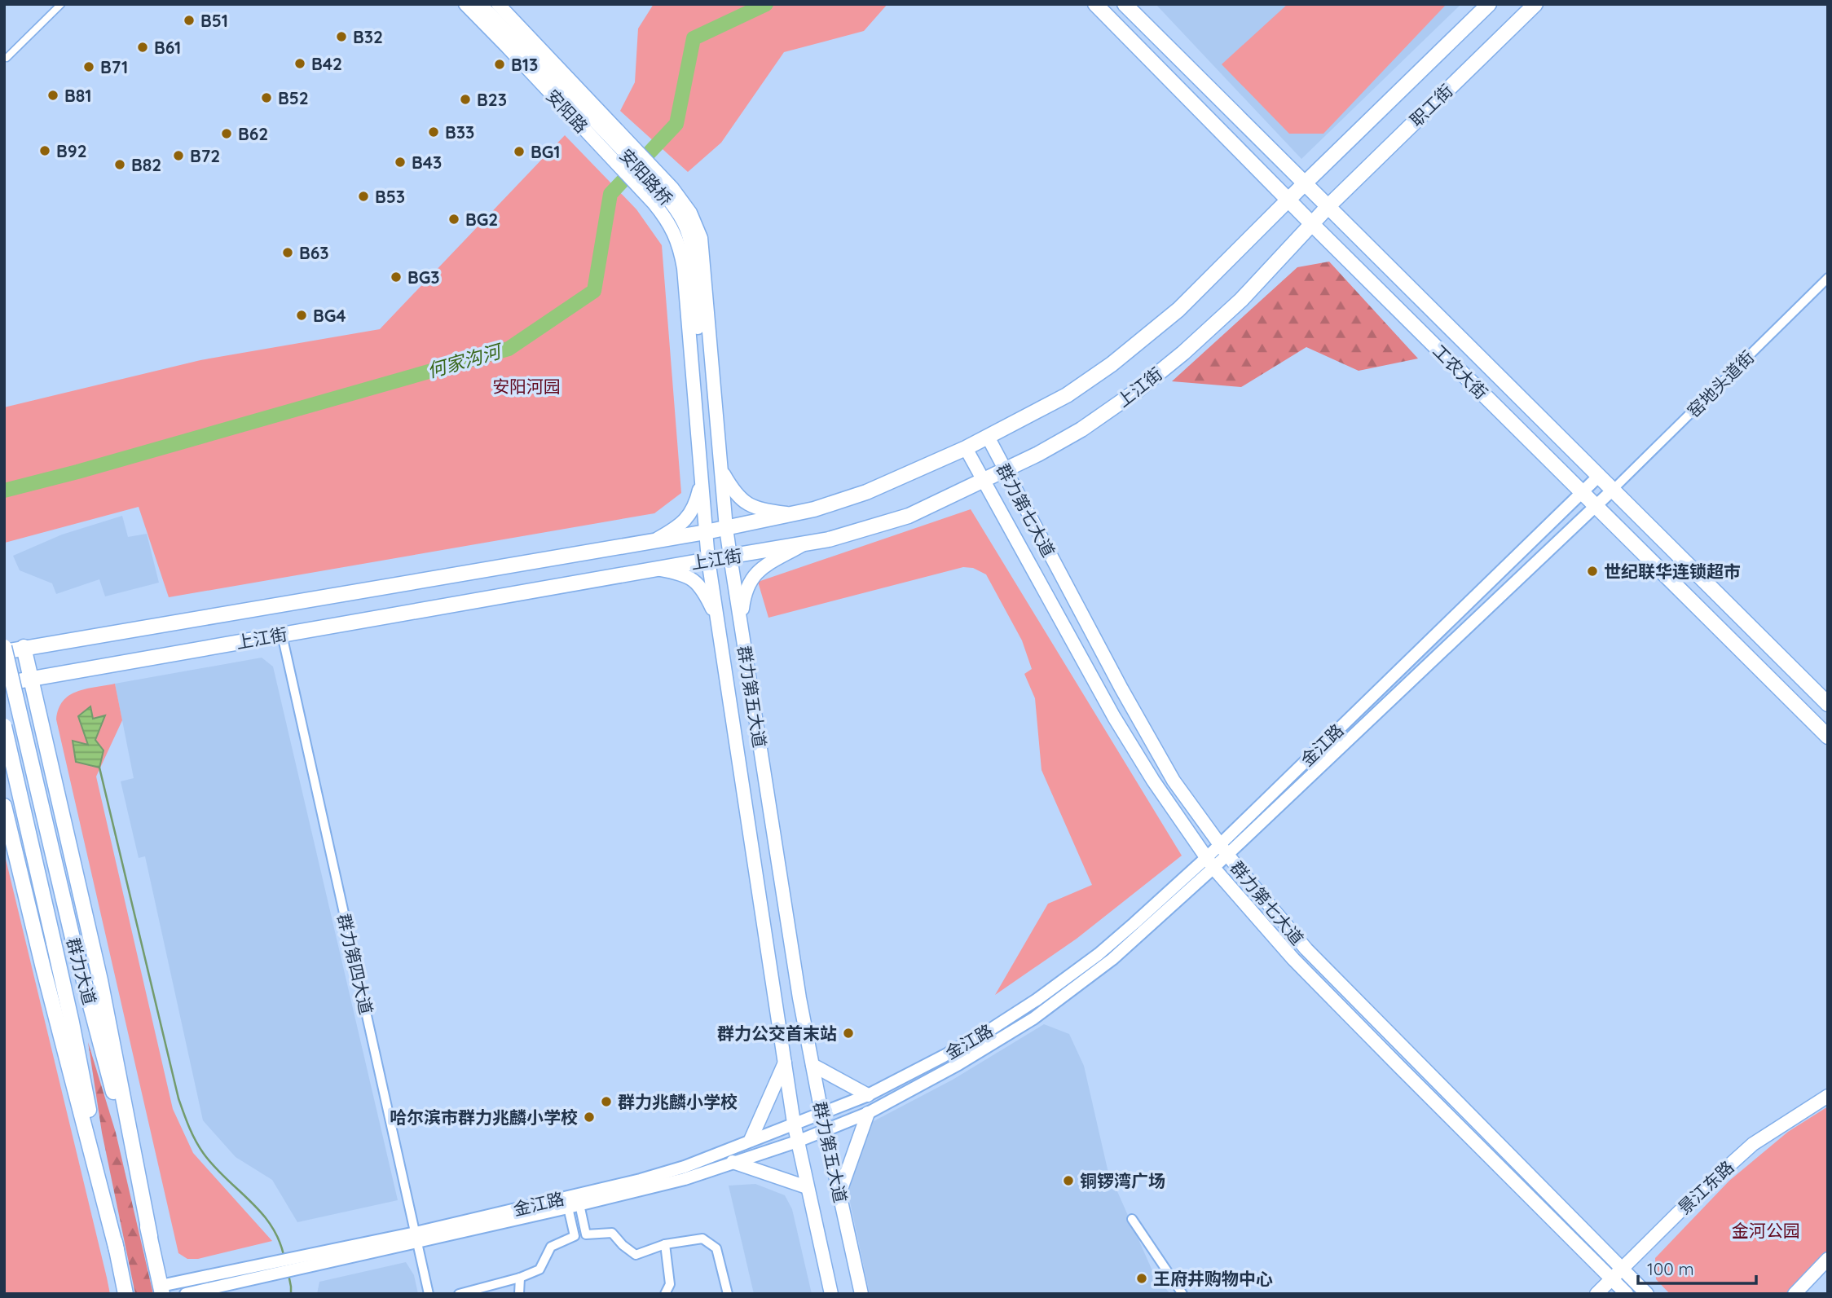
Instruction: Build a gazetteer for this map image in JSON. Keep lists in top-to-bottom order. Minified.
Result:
{"streets":{"main road":["职工街","安阳路","安阳路桥","工农大街","上江街","群力第七大道","群力第五大道","群力大道","景江东路"],"street":["窑地头道街","金江路","群力第四大道"]},"crossings":[["职工街","工农大街"],["职工街","上江街"],["安阳路","群力第五大道"],["安阳路桥","群力第五大道"],["工农大街","窑地头道街"],["工农大街","上江街"],["工农大街","金江路"],["窑地头道街","金江路"],["上江街","群力第七大道"],["上江街","群力第五大道"],["上江街","群力第四大道"],["群力第七大道","金江路"],["群力第七大道","景江东路"],["群力第五大道","金江路"],["金江路","群力第四大道"],["金江路","群力大道"]],"water":["何家沟河"],"parks":["安阳河园","金河公园"],"places":["B51","B32","B61","B42","B13","B71","B81","B52","B23","B33","B62","B92","BG1","B72","B43","B82","B53","BG2","B63","BG3","BG4","世纪联华连锁超市","群力公交首末站","群力兆麟小学校","哈尔滨市群力兆麟小学校","铜锣湾广场","王府井购物中心"],"scale_bar":"100 m"}
